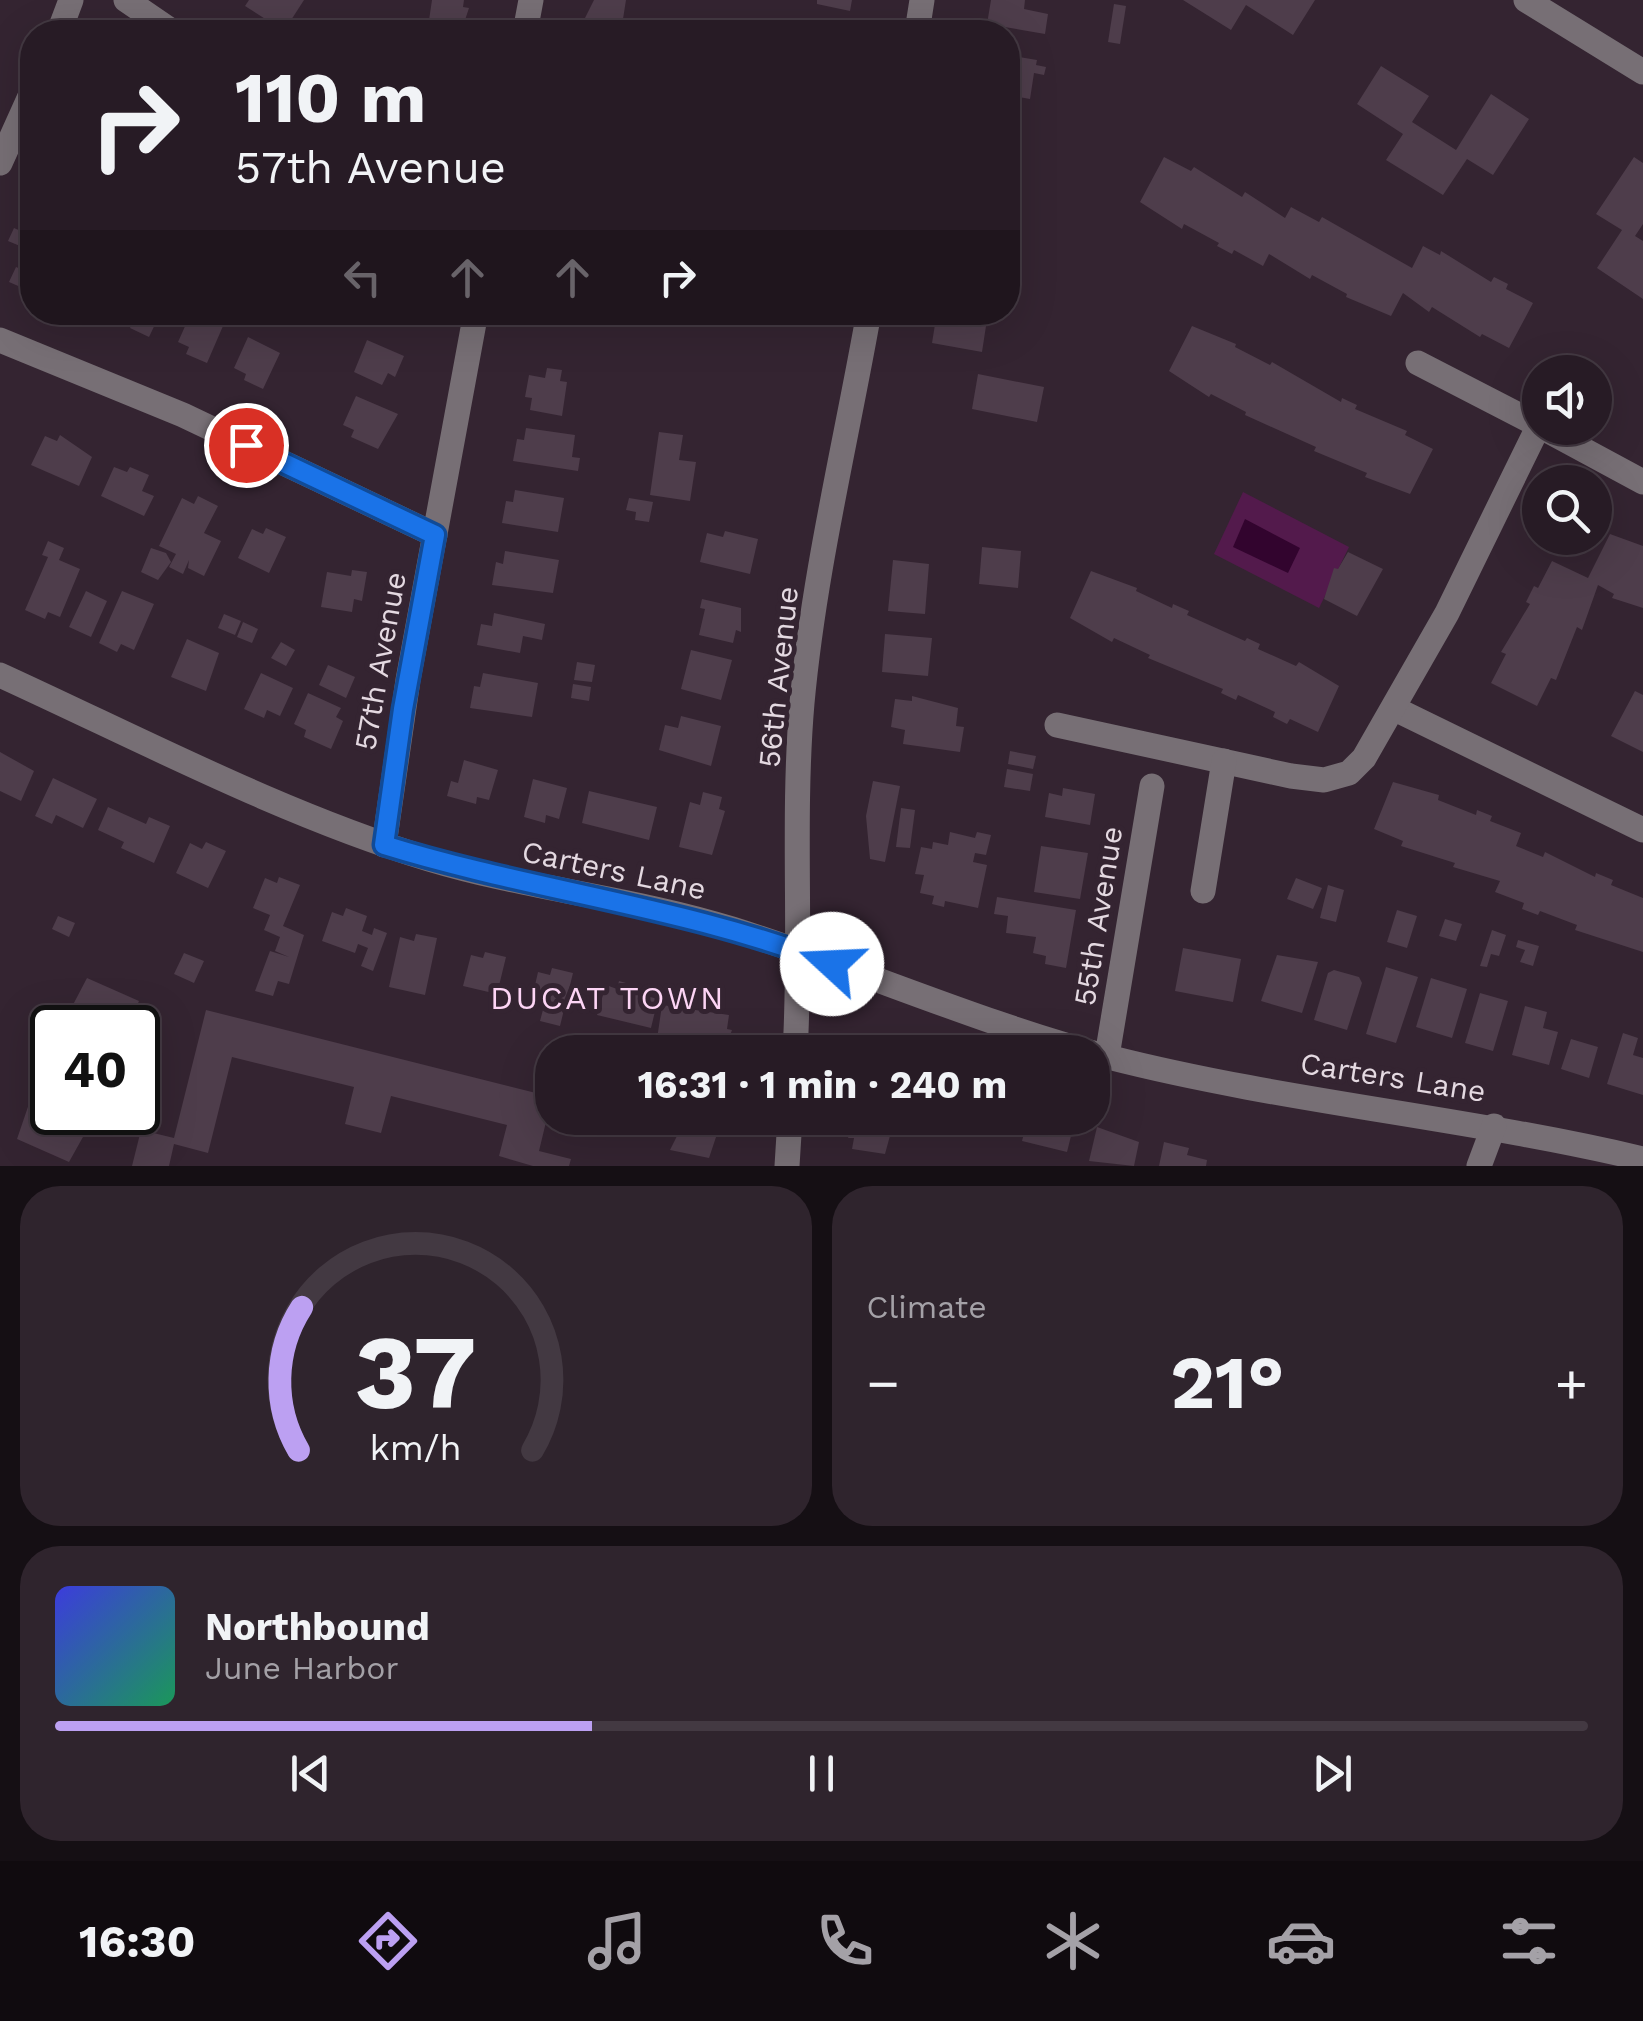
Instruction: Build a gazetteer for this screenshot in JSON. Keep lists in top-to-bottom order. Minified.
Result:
{"streets":{"street":["57th Avenue","56th Avenue","Carters Lane","55th Avenue"]},"crossings":[["57th Avenue","Carters Lane"],["56th Avenue","Carters Lane"]],"districts":["DUCAT TOWN"],"page":{"turn":["110 m","57th Avenue"],"limit":"40","trip":"16:31 · 1 min · 240 m","tile":"Climate","heat":["−","21°","+"],"song":["Northbound","June Harbor"],"tabs":"16:30","gauge":["37","km/h"]}}
